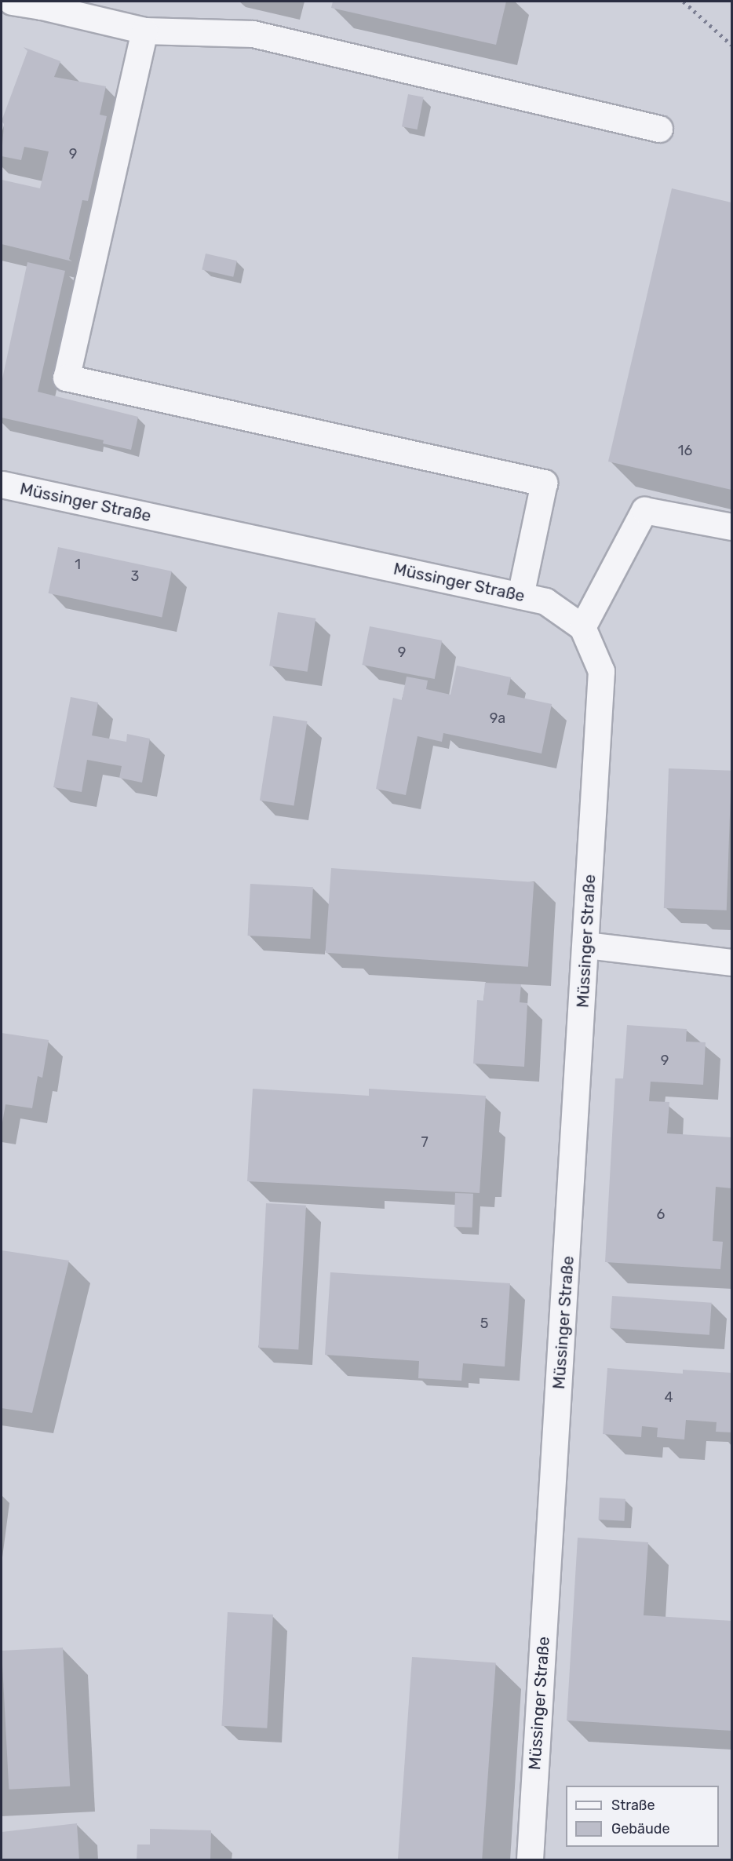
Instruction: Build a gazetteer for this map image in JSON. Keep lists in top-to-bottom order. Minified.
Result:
{"streets":{"street":["Müssinger Straße"]},"house_numbers":["9","16","1","3","9","9a","9","7","6","5","4"],"legend":["Straße","Gebäude"]}
